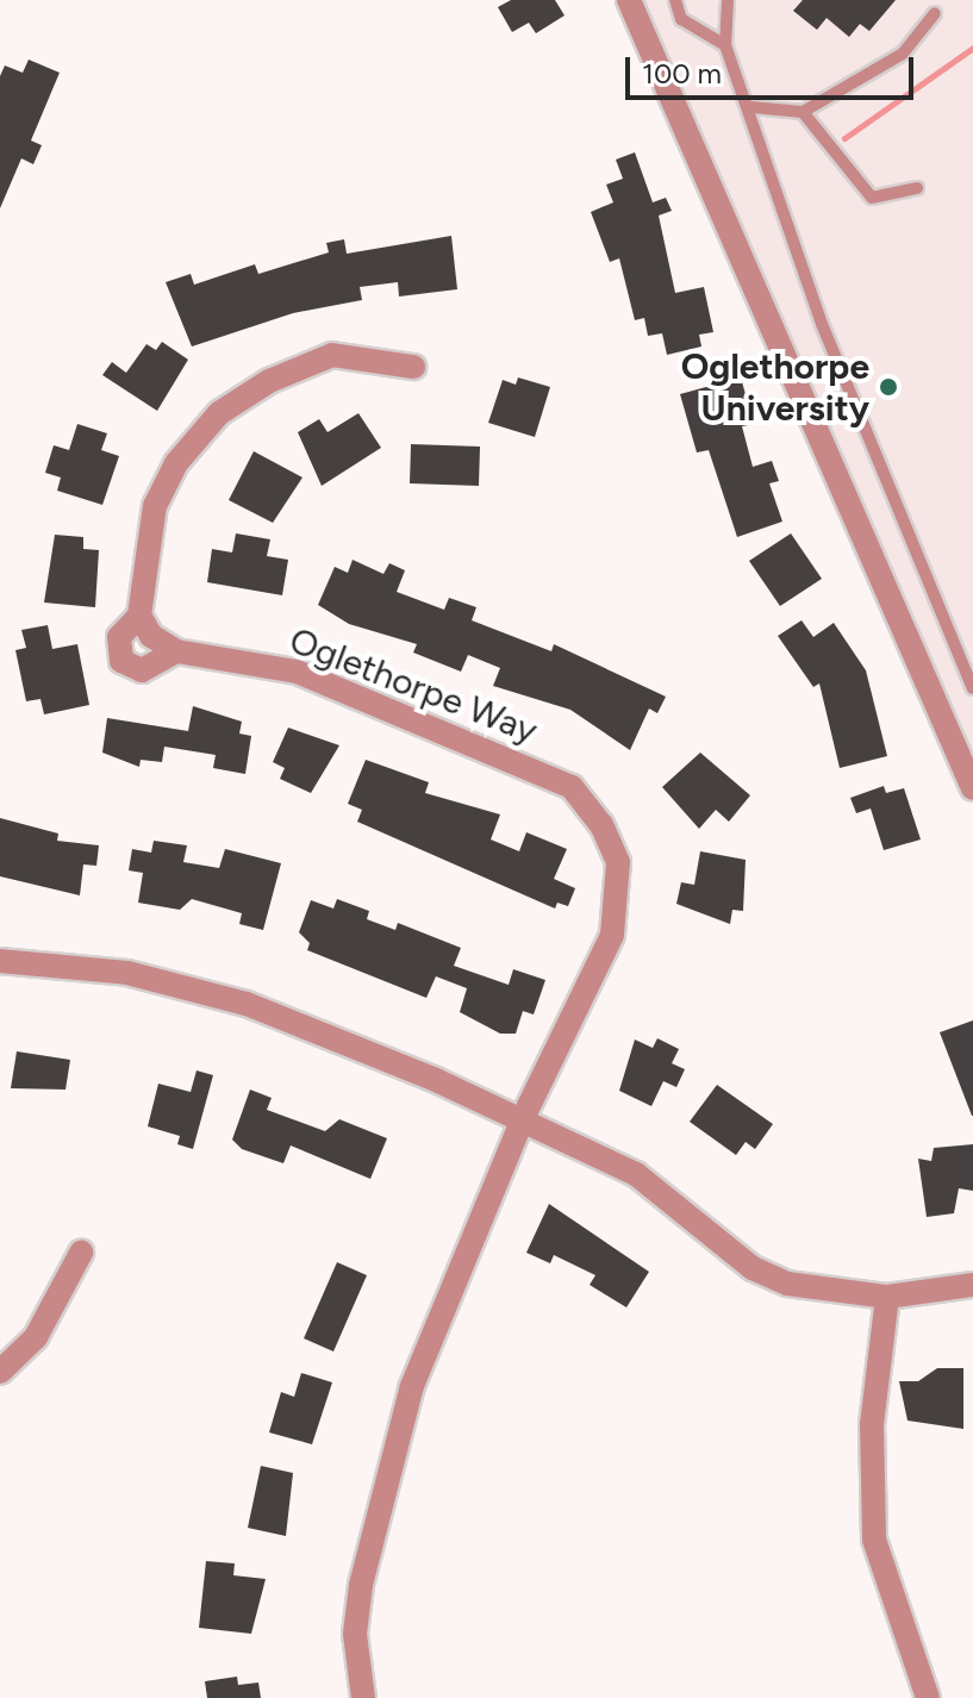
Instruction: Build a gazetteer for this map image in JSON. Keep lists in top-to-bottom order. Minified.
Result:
{"streets":{"street":["Oglethorpe Way"]},"places":["Oglethorpe University"],"scale_bar":"100 m"}
